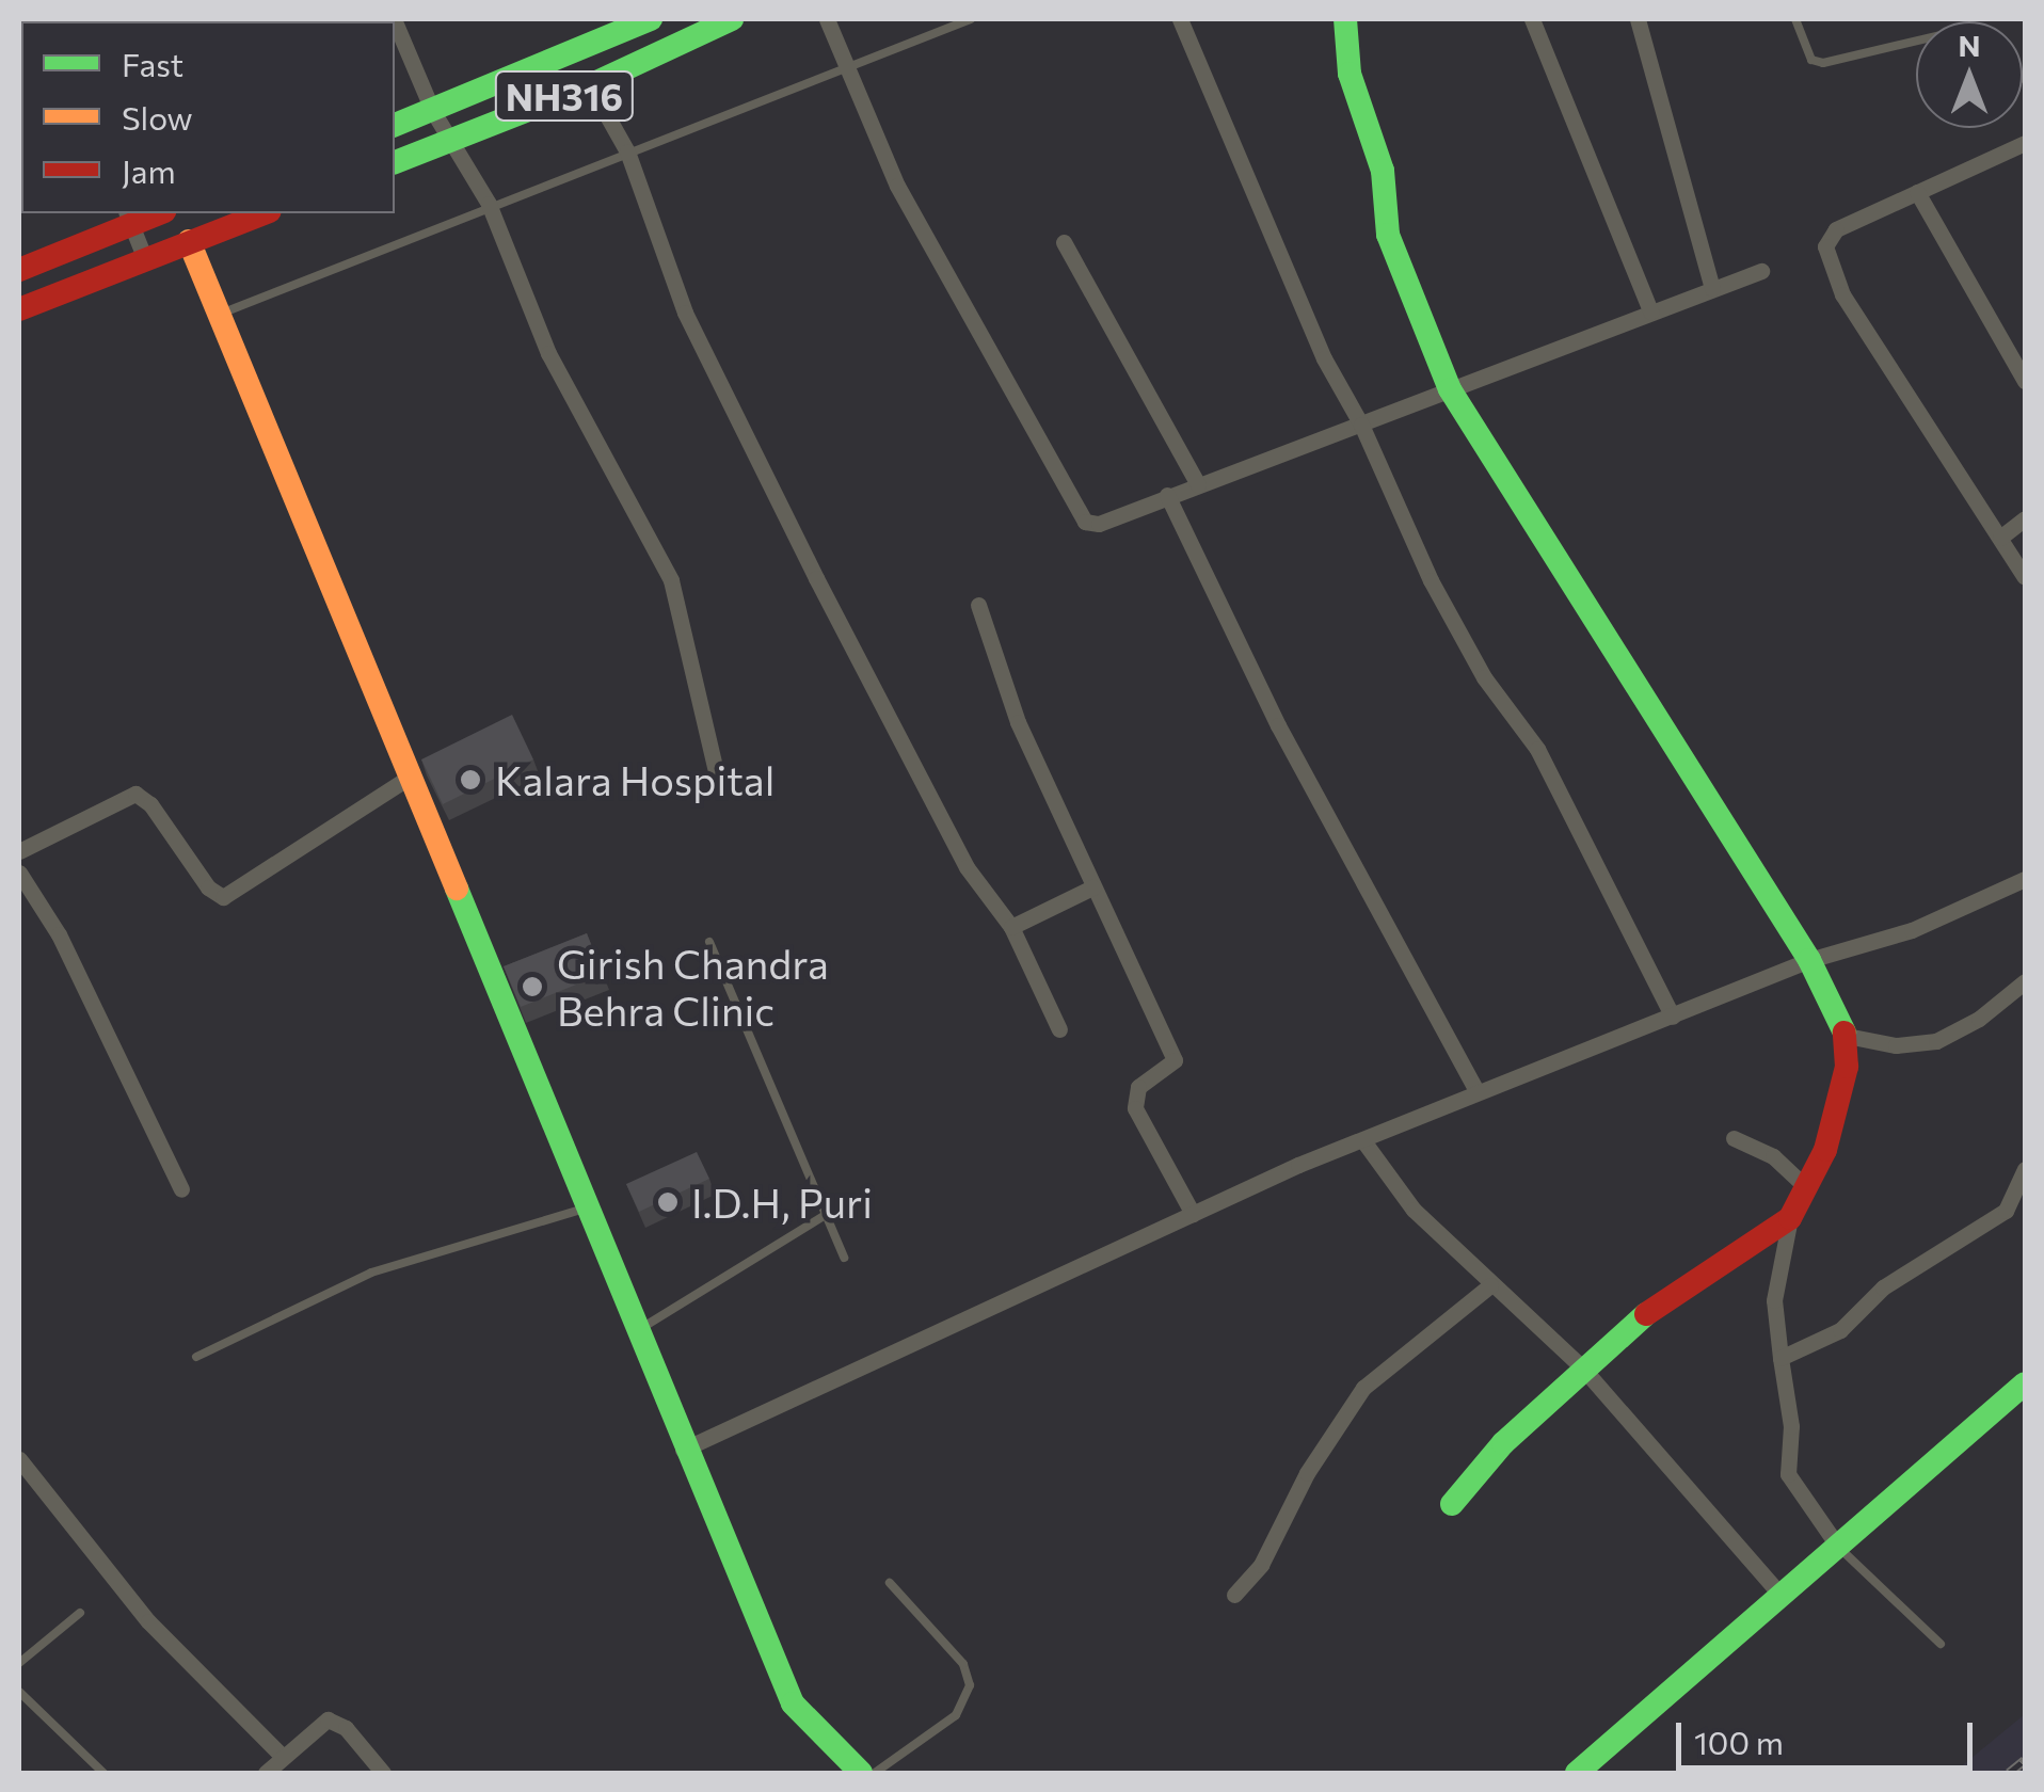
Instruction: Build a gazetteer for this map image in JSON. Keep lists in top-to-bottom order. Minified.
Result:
{"streets":{"main road":["NH316"]},"places":["Kalara Hospital","Girish Chandra Behra Clinic","I.D.H, Puri"],"legend":["Fast","Slow","Jam"],"scale_bar":"100 m","north":"top"}
